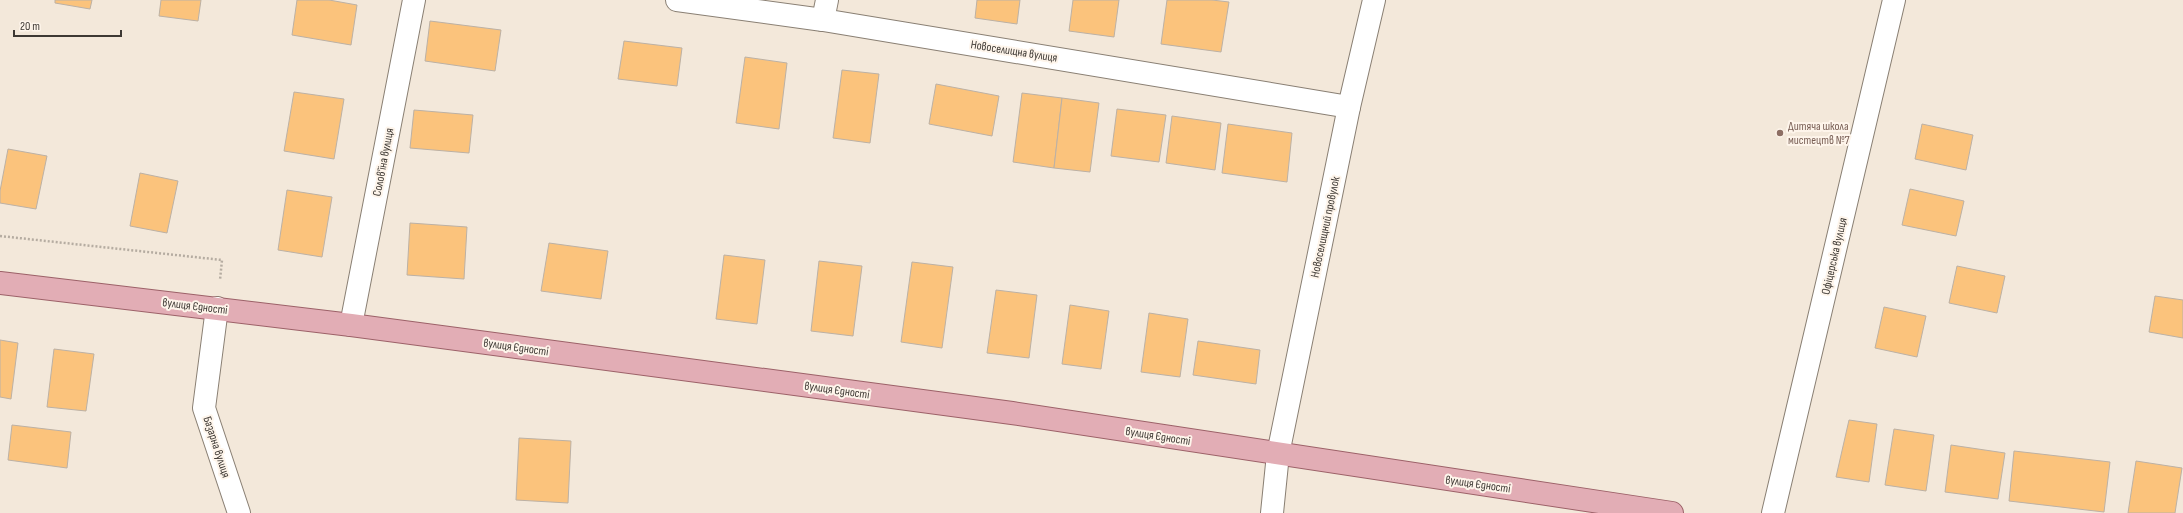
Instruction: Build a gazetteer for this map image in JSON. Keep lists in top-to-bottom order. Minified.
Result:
{"streets":{"main road":["вулиця Єдності"],"street":["Новоселищна вулиця","Солов'їна вулиця","Новоселищний провулок","Офіцерська вулиця","Базарна вулиця"]},"crossings":[["Новоселищна вулиця","Новоселищний провулок"],["Солов'їна вулиця","вулиця Єдності"],["Новоселищний провулок","вулиця Єдності"],["вулиця Єдності","Базарна вулиця"]],"places":["Дитяча школа мистецтв №7"],"scale_bar":"20 m"}
